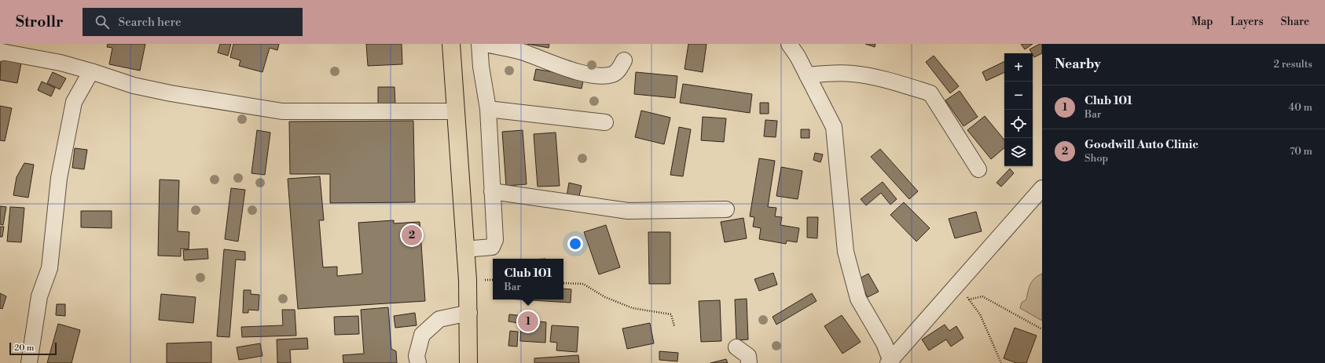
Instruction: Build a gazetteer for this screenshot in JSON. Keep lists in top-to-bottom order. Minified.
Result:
{"scale_bar":"20 m","page":{"header":"Strollr","search":"Search here","nav":["Map","Layers","Share"],"heading":["Nearby","2 results"],"map_buttons":["+","−"],"list":[{"mark":"1","name":"Club 101","note":"Bar","value":"40 m"},{"mark":"2","name":"Goodwill Auto Clinic","note":"Shop","value":"70 m"}],"pins":["2","1"],"popup":["Club 101","Bar"],"scale":"20 m"}}
